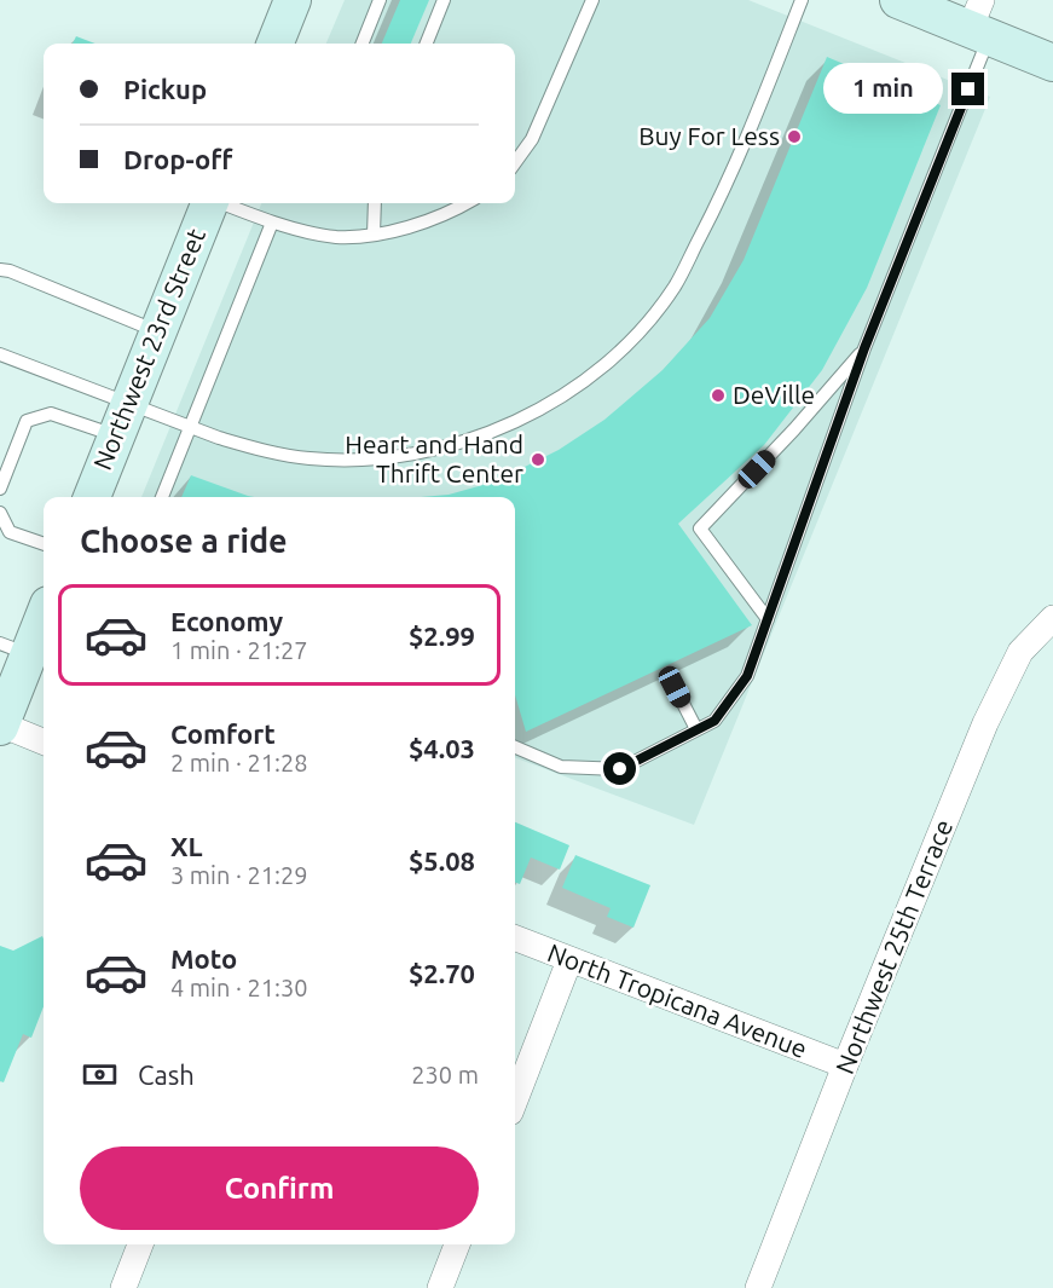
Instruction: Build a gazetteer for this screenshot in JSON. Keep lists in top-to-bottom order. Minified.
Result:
{"streets":{"main road":["Northwest 23rd Street"],"street":["Northwest 25th Terrace","North Tropicana Avenue"]},"crossings":[["Northwest 25th Terrace","North Tropicana Avenue"]],"places":["Buy For Less","DeVille","Heart and Hand Thrift Center"],"page":{"banner":["Pickup","Drop-off"],"bubble":"1 min","heading":"Choose a ride","list":[{"name":"Economy","note":"1 min · 21:27","value":"$2.99"},{"name":"Comfort","note":"2 min · 21:28","value":"$4.03"},{"name":"XL","note":"3 min · 21:29","value":"$5.08"},{"name":"Moto","note":"4 min · 21:30","value":"$2.70"}],"pay":["Cash","230 m"],"buttons":"Confirm"}}
